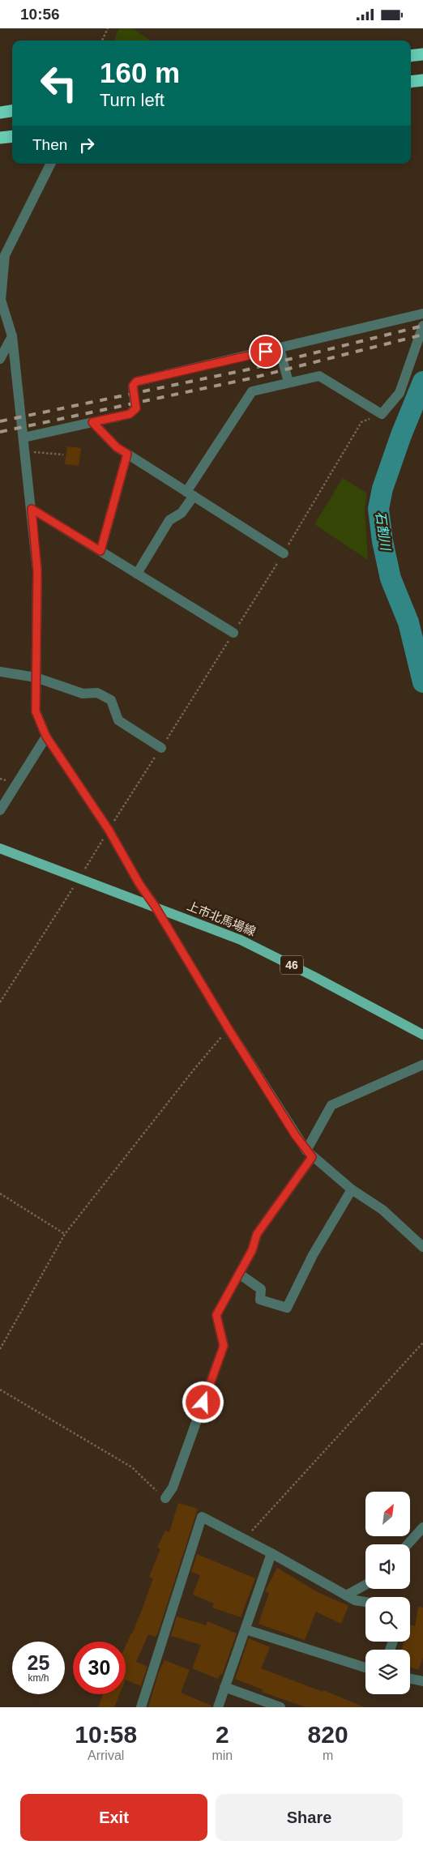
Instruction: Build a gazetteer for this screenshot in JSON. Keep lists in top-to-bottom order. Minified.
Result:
{"streets":{"main road":["上市北馬場線","46"]},"water":["石割川"],"north":"top right","page":{"status":"10:56","turn":["160 m","Turn left"],"then":"Then","speed":"25 km/h","limit":"30","eta":["10:58","Arrival","2","min","820","m"],"buttons":["Exit","Share"]}}
